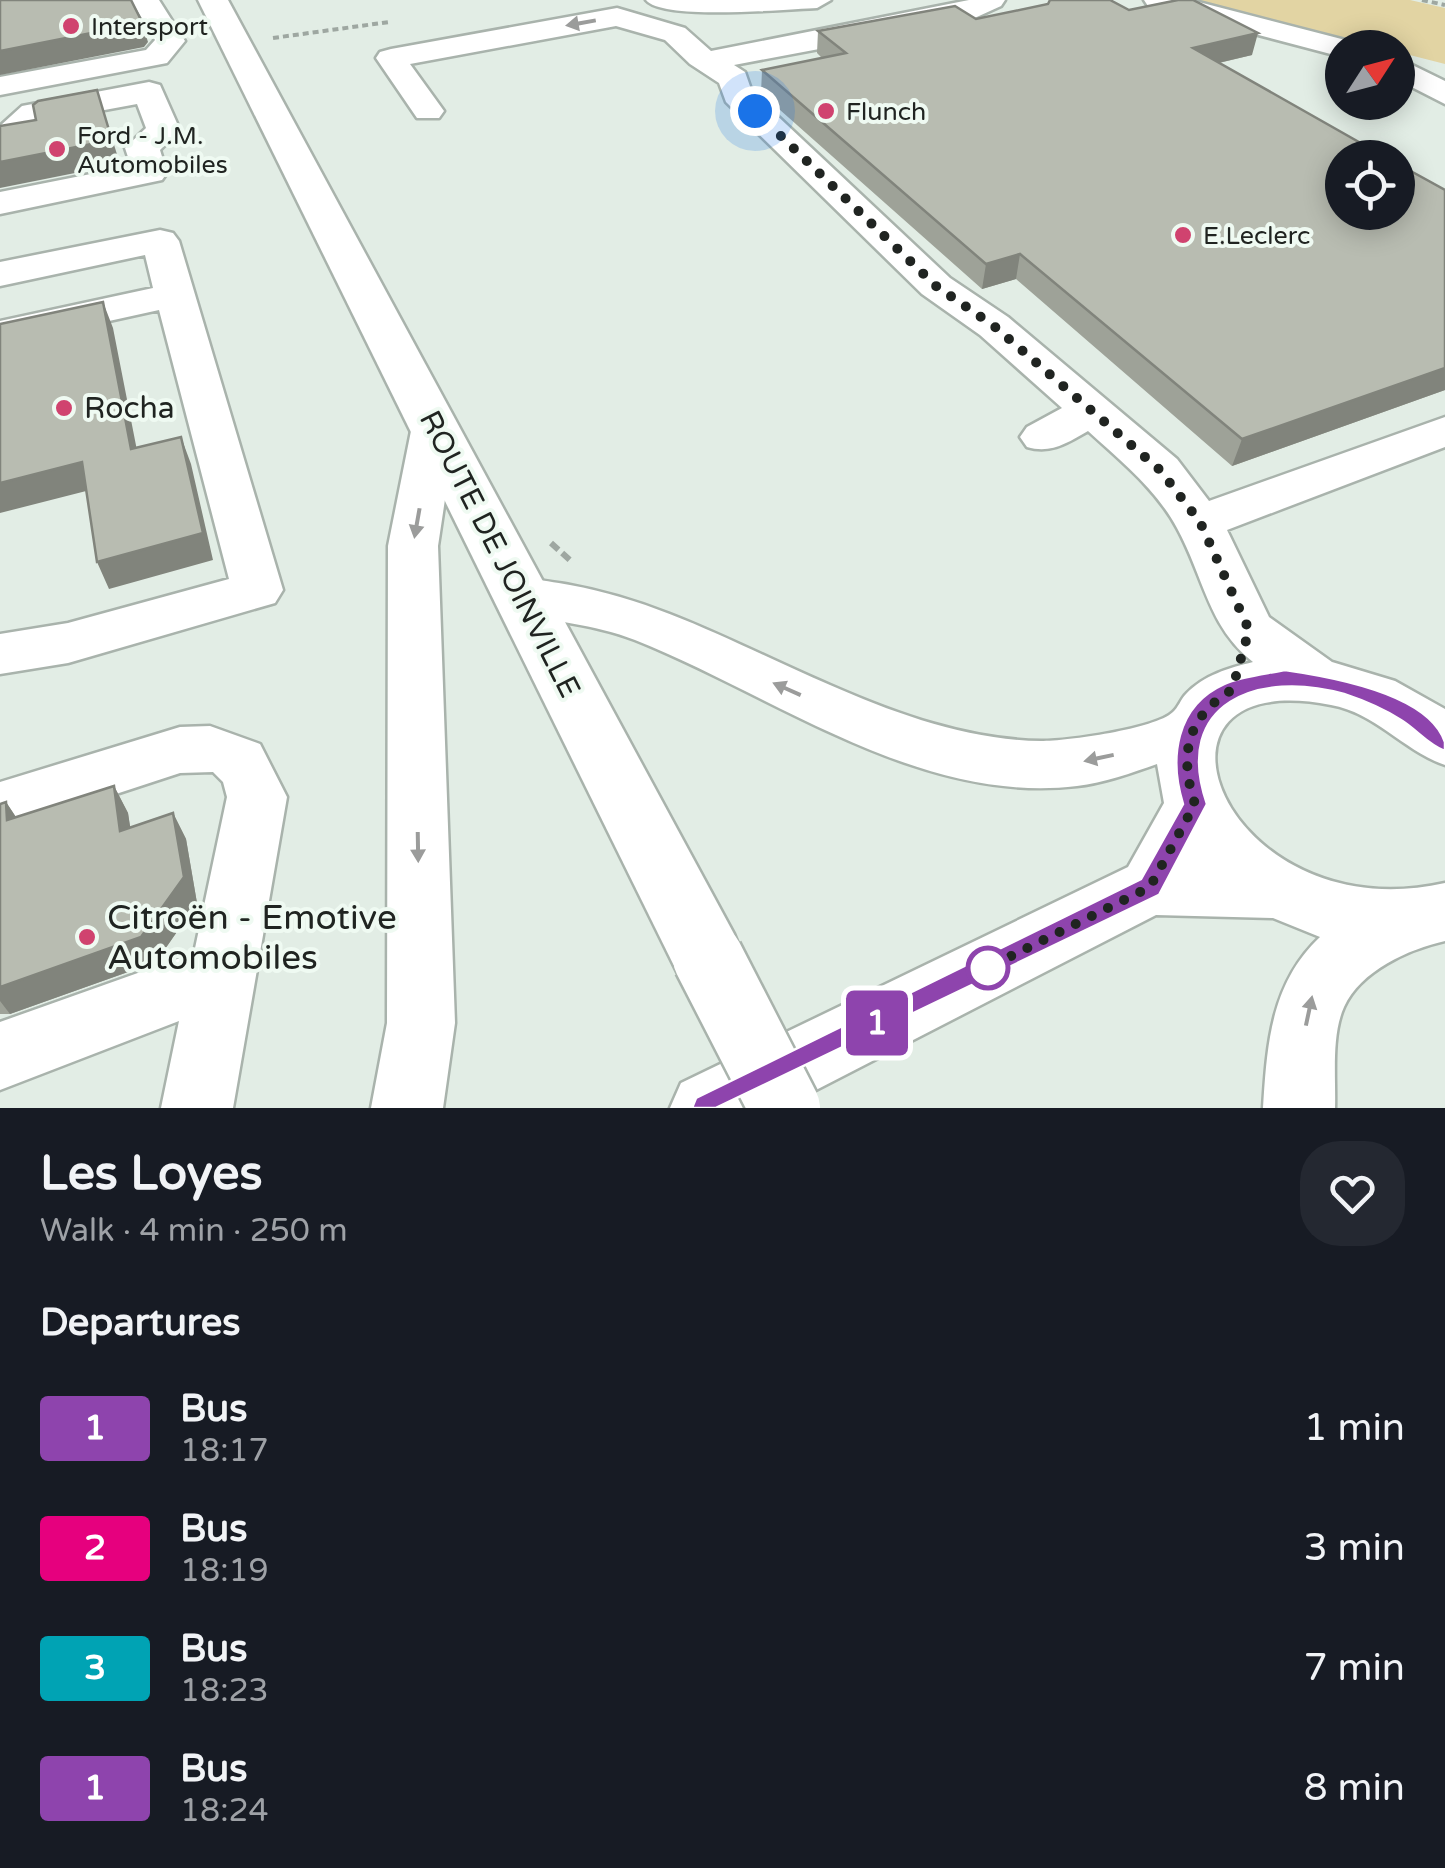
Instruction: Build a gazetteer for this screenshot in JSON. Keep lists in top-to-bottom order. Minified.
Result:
{"streets":{"main road":["ROUTE DE JOINVILLE"]},"places":["Intersport","Flunch","Ford - J.M. Automobiles","E.Leclerc","Rocha","Citroën - Emotive Automobiles"],"lines":["bus line 1"],"north":"top right","page":{"on_map":"1","heading":[["Les Loyes","Walk · 4 min · 250 m"],"Departures"],"list":[{"mark":"1","name":"Bus","note":"18:17","value":"1 min"},{"mark":"2","name":"Bus","note":"18:19","value":"3 min"},{"mark":"3","name":"Bus","note":"18:23","value":"7 min"},{"mark":"1","name":"Bus","note":"18:24","value":"8 min"}]}}
